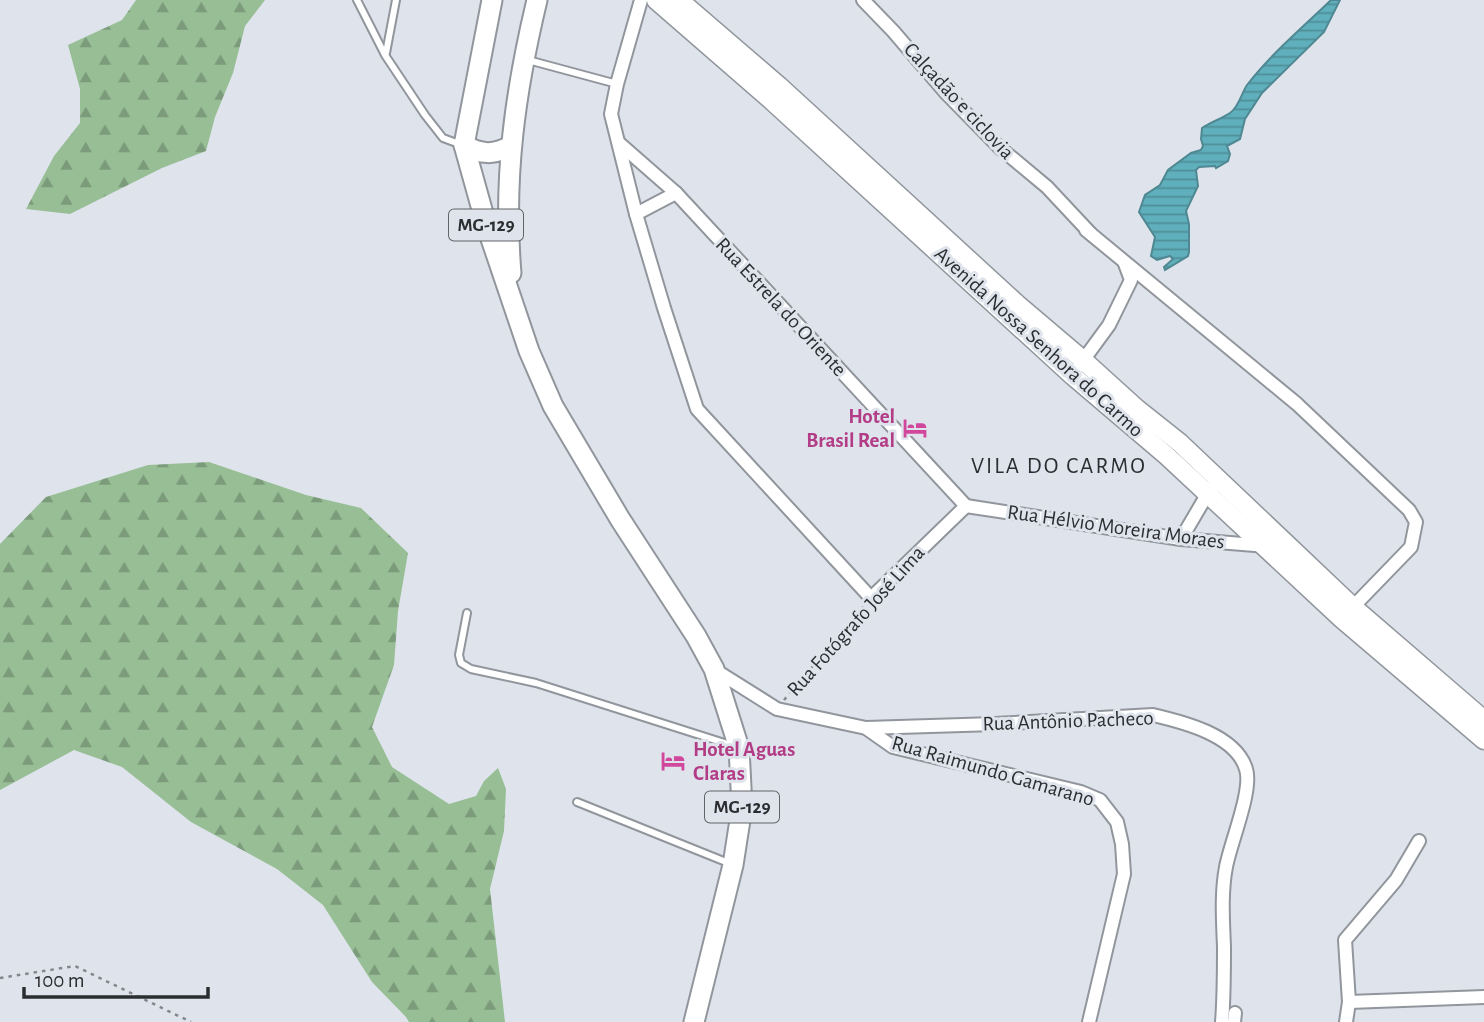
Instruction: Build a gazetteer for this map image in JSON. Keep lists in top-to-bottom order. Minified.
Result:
{"streets":{"main road":["MG-129"],"street":["Calçadão e ciclovia","Rua Estrela do Oriente","Avenida Nossa Senhora do Carmo","Rua Hélvio Moreira Moraes","Rua Fotógrafo José Lima","Rua Antônio Pacheco","Rua Raimundo Gamarano"]},"crossings":[["MG-129","Rua Raimundo Gamarano"],["Rua Estrela do Oriente","Rua Hélvio Moreira Moraes"],["Rua Estrela do Oriente","Rua Fotógrafo José Lima"],["Avenida Nossa Senhora do Carmo","Rua Hélvio Moreira Moraes"],["Rua Hélvio Moreira Moraes","Rua Fotógrafo José Lima"],["Rua Fotógrafo José Lima","Rua Raimundo Gamarano"],["Rua Antônio Pacheco","Rua Raimundo Gamarano"]],"districts":["VILA DO CARMO"],"places":{"hotel":["Hotel Brasil Real","Hotel Aguas Claras"]},"scale_bar":"100 m"}
